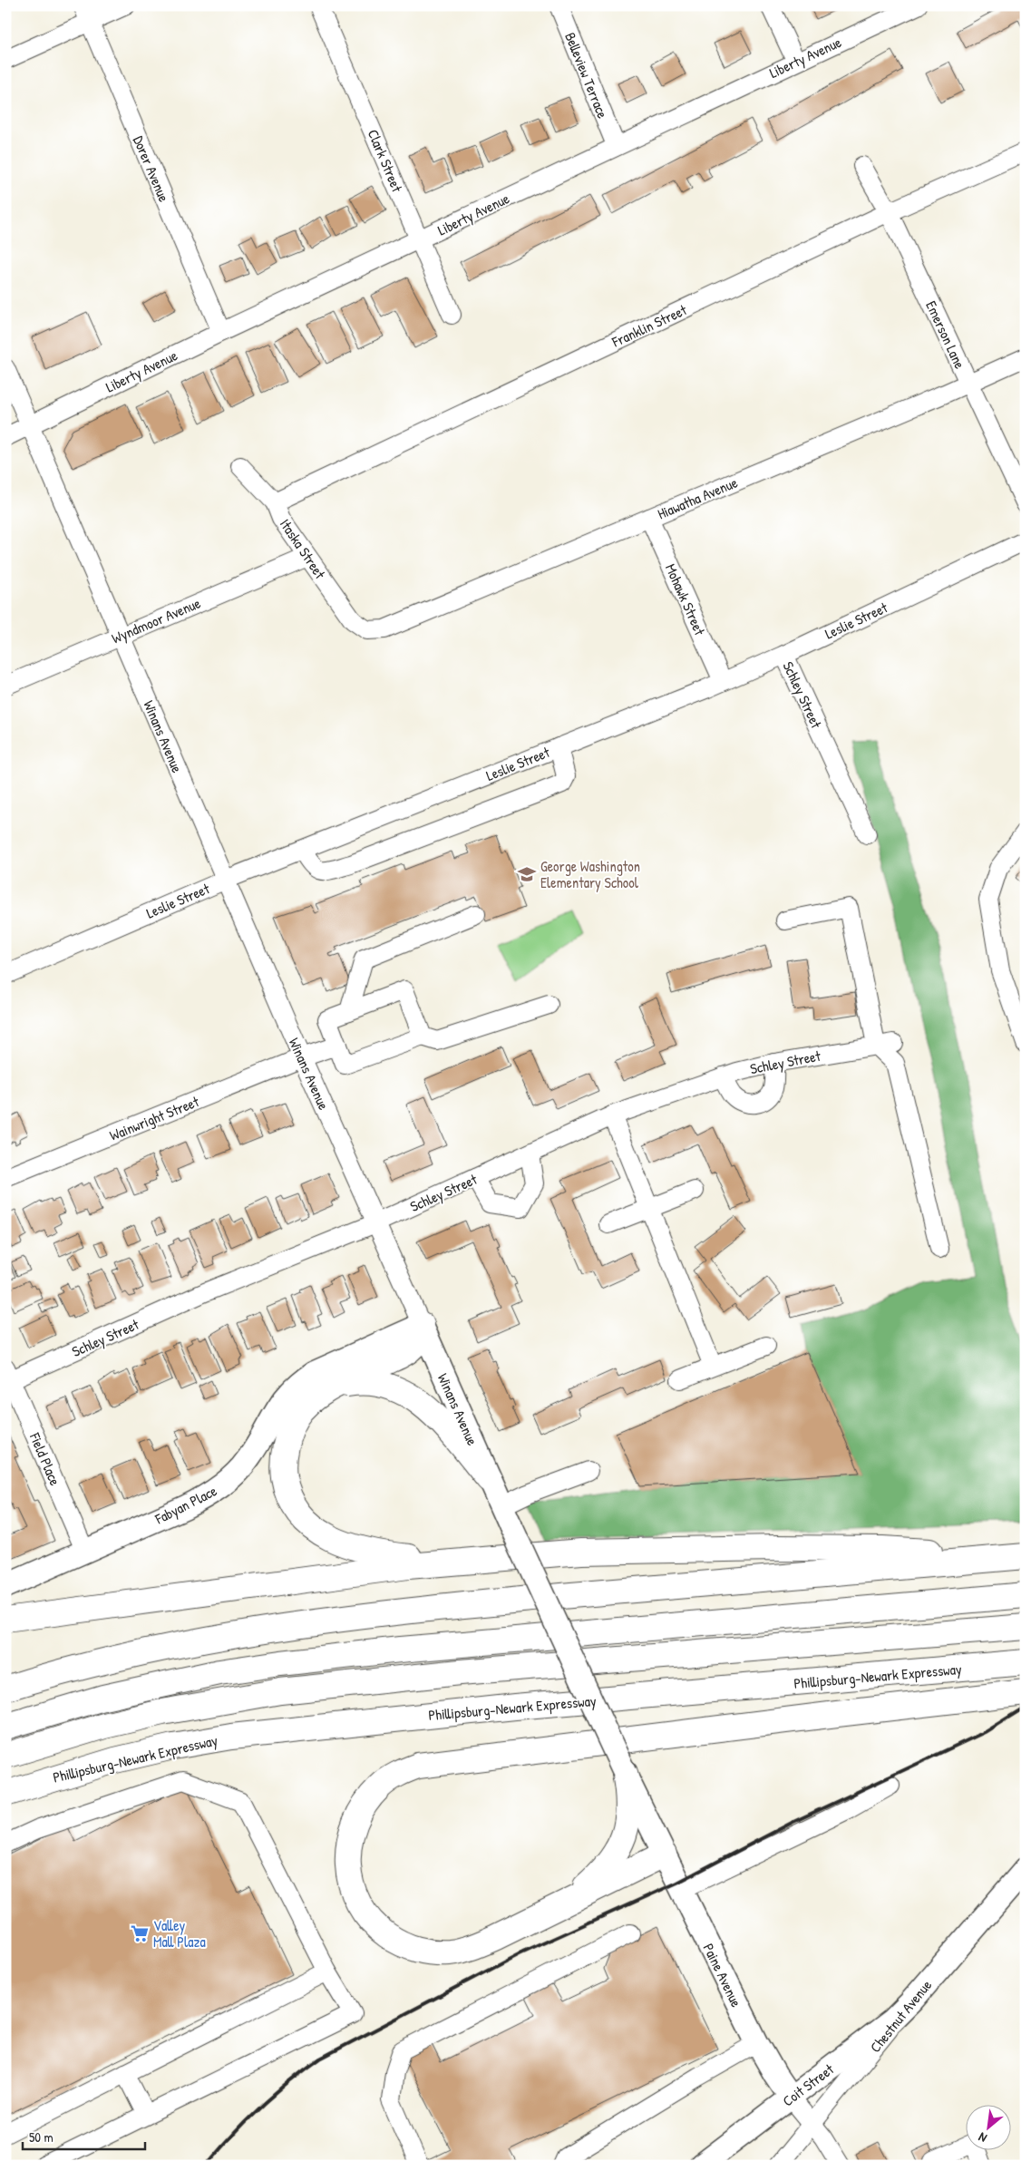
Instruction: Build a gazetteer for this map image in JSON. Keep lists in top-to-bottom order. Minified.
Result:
{"streets":{"highway":["Phillipsburg-Newark Expressway"],"main road":["Winans Avenue","Fabyan Place","Paine Avenue","Chestnut Avenue","Coit Street"],"street":["Liberty Avenue","Belleview Terrace","Clark Street","Dorer Avenue","Franklin Street","Emerson Lane","Hiawatha Avenue","Itaska Street","Mohawk Street","Wyndmoor Avenue","Leslie Street","Schley Street","Wainwright Street","Field Place"]},"crossings":[["Liberty Avenue","Belleview Terrace"],["Liberty Avenue","Clark Street"],["Liberty Avenue","Dorer Avenue"],["Liberty Avenue","Winans Avenue"],["Franklin Street","Emerson Lane"],["Franklin Street","Itaska Street"],["Emerson Lane","Hiawatha Avenue"],["Hiawatha Avenue","Itaska Street"],["Hiawatha Avenue","Mohawk Street"],["Itaska Street","Wyndmoor Avenue"],["Mohawk Street","Leslie Street"],["Wyndmoor Avenue","Winans Avenue"],["Leslie Street","Schley Street"],["Leslie Street","Winans Avenue"],["Schley Street","Winans Avenue"],["Schley Street","Field Place"],["Winans Avenue","Wainwright Street"],["Winans Avenue","Fabyan Place"],["Winans Avenue","Paine Avenue"],["Field Place","Fabyan Place"],["Paine Avenue","Chestnut Avenue"],["Paine Avenue","Coit Street"],["Chestnut Avenue","Coit Street"]],"places":{"school or university":["George Washington Elementary School"],"supermarket":["Valley Mall Plaza"]},"scale_bar":"50 m","north":"bottom left"}
